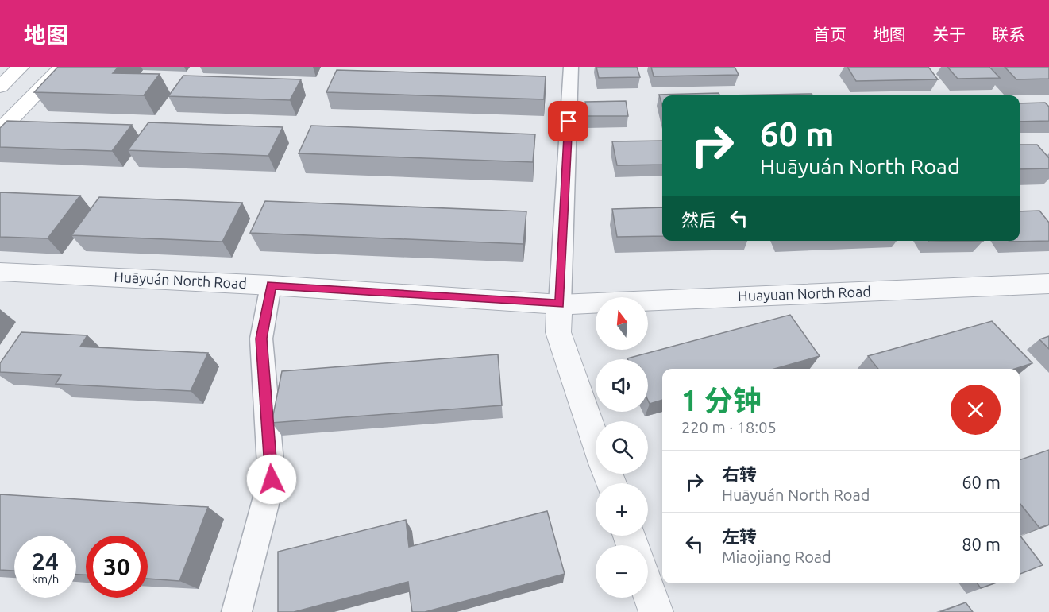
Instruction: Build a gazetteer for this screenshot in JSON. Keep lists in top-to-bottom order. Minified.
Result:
{"streets":{"street":["Huāyuán North Road","Huayuan North Road"]},"crossings":[["Huāyuán North Road","Huayuan North Road"]],"north":"top","page":{"header":"地图","nav":["首页","地图","关于","联系"],"turn":["60 m","Huāyuán North Road"],"then":"然后","map_buttons":["+","−"],"heading":["1 分钟","220 m · 18:05"],"list":[{"name":"右转","note":"Huāyuán North Road","value":"60 m"},{"name":"左转","note":"Miaojiang Road","value":"80 m"}],"speed":"24 km/h","limit":"30"}}
